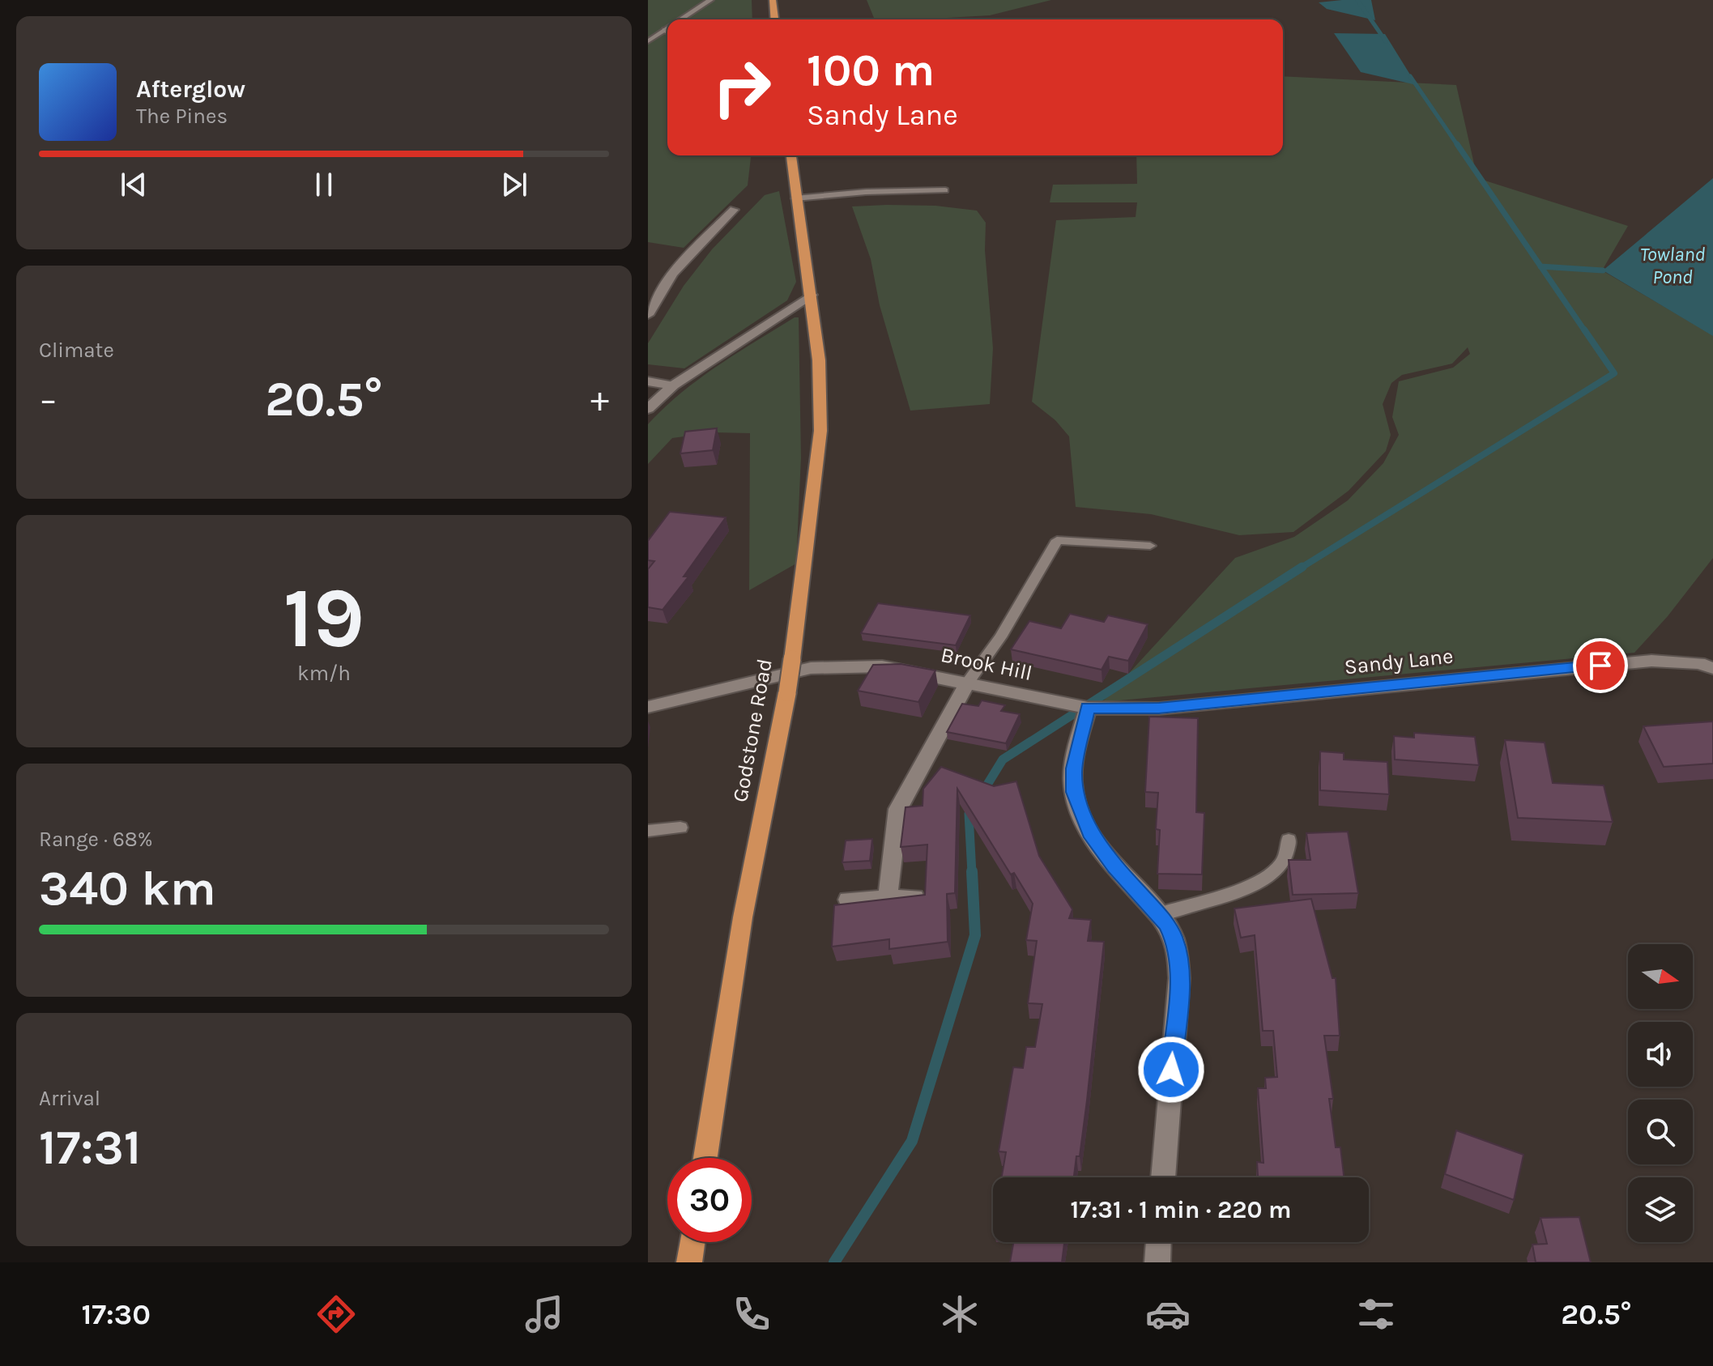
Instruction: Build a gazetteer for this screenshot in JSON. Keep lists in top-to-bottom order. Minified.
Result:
{"streets":{"main road":["Godstone Road"],"street":["Sandy Lane","Brook Hill"]},"crossings":[["Sandy Lane","Brook Hill"]],"water":["Towland Pond"],"north":"right","page":{"turn":["100 m","Sandy Lane"],"song":["Afterglow","The Pines"],"tile":["Climate",["19","km/h"],["Range · 68%","340 km"],["Arrival","17:31"]],"heat":["−","20.5°","+"],"limit":"30","trip":"17:31 · 1 min · 220 m","tabs":["17:30","20.5°"]}}
